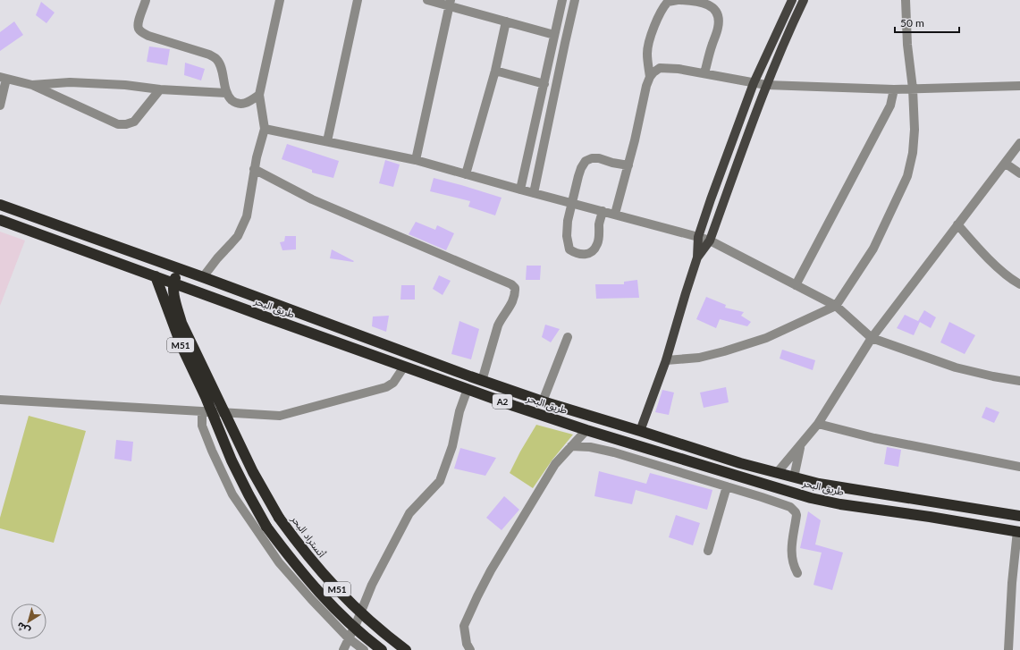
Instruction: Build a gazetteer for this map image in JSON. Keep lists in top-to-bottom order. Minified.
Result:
{"streets":{"highway":["طريق البحر","M51","A2","أتستراد البحر"]},"crossings":[["طريق البحر","M51"],["طريق البحر","أتستراد البحر"]],"scale_bar":"50 m","north":"bottom left"}
